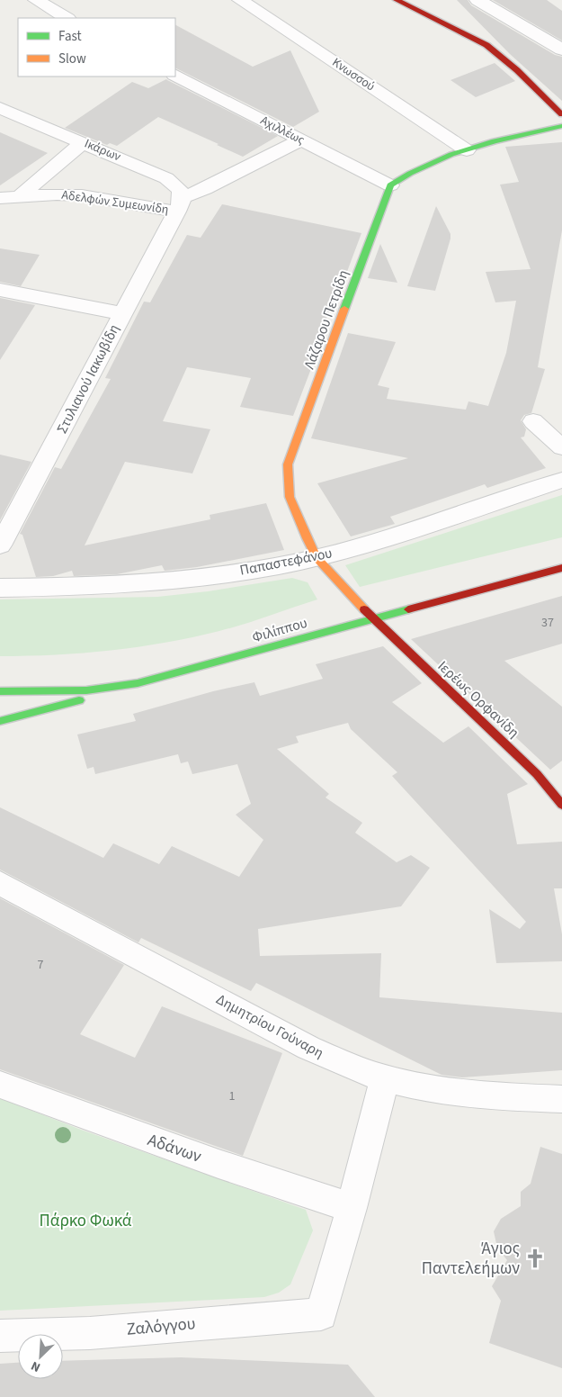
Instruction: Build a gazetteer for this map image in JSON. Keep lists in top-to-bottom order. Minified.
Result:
{"streets":{"street":["Κνωσσού","Αχιλλέως","Ικάρων","Αδελφών Συμεωνίδη","Λάζαρου Πετρίδη","Στυλιανού Ιακωβίδη","Παπαστεφάνου","Φιλίππου","Ιερέως Ορφανίδη","Δημητρίου Γούναρη","Αδάνων","Ζαλόγγου"]},"crossings":[["Αχιλλέως","Λάζαρου Πετρίδη"],["Ικάρων","Αδελφών Συμεωνίδη"],["Ικάρων","Στυλιανού Ιακωβίδη"],["Αδελφών Συμεωνίδη","Στυλιανού Ιακωβίδη"],["Λάζαρου Πετρίδη","Παπαστεφάνου"],["Λάζαρου Πετρίδη","Φιλίππου"],["Λάζαρου Πετρίδη","Ιερέως Ορφανίδη"],["Φιλίππου","Ιερέως Ορφανίδη"],["Αδάνων","Ζαλόγγου"]],"parks":["Πάρκο Φωκά"],"places":{"church":["Άγιος Παντελεήμων"]},"house_numbers":["37","7","1"],"legend":["Fast","Slow"],"north":"bottom left"}
